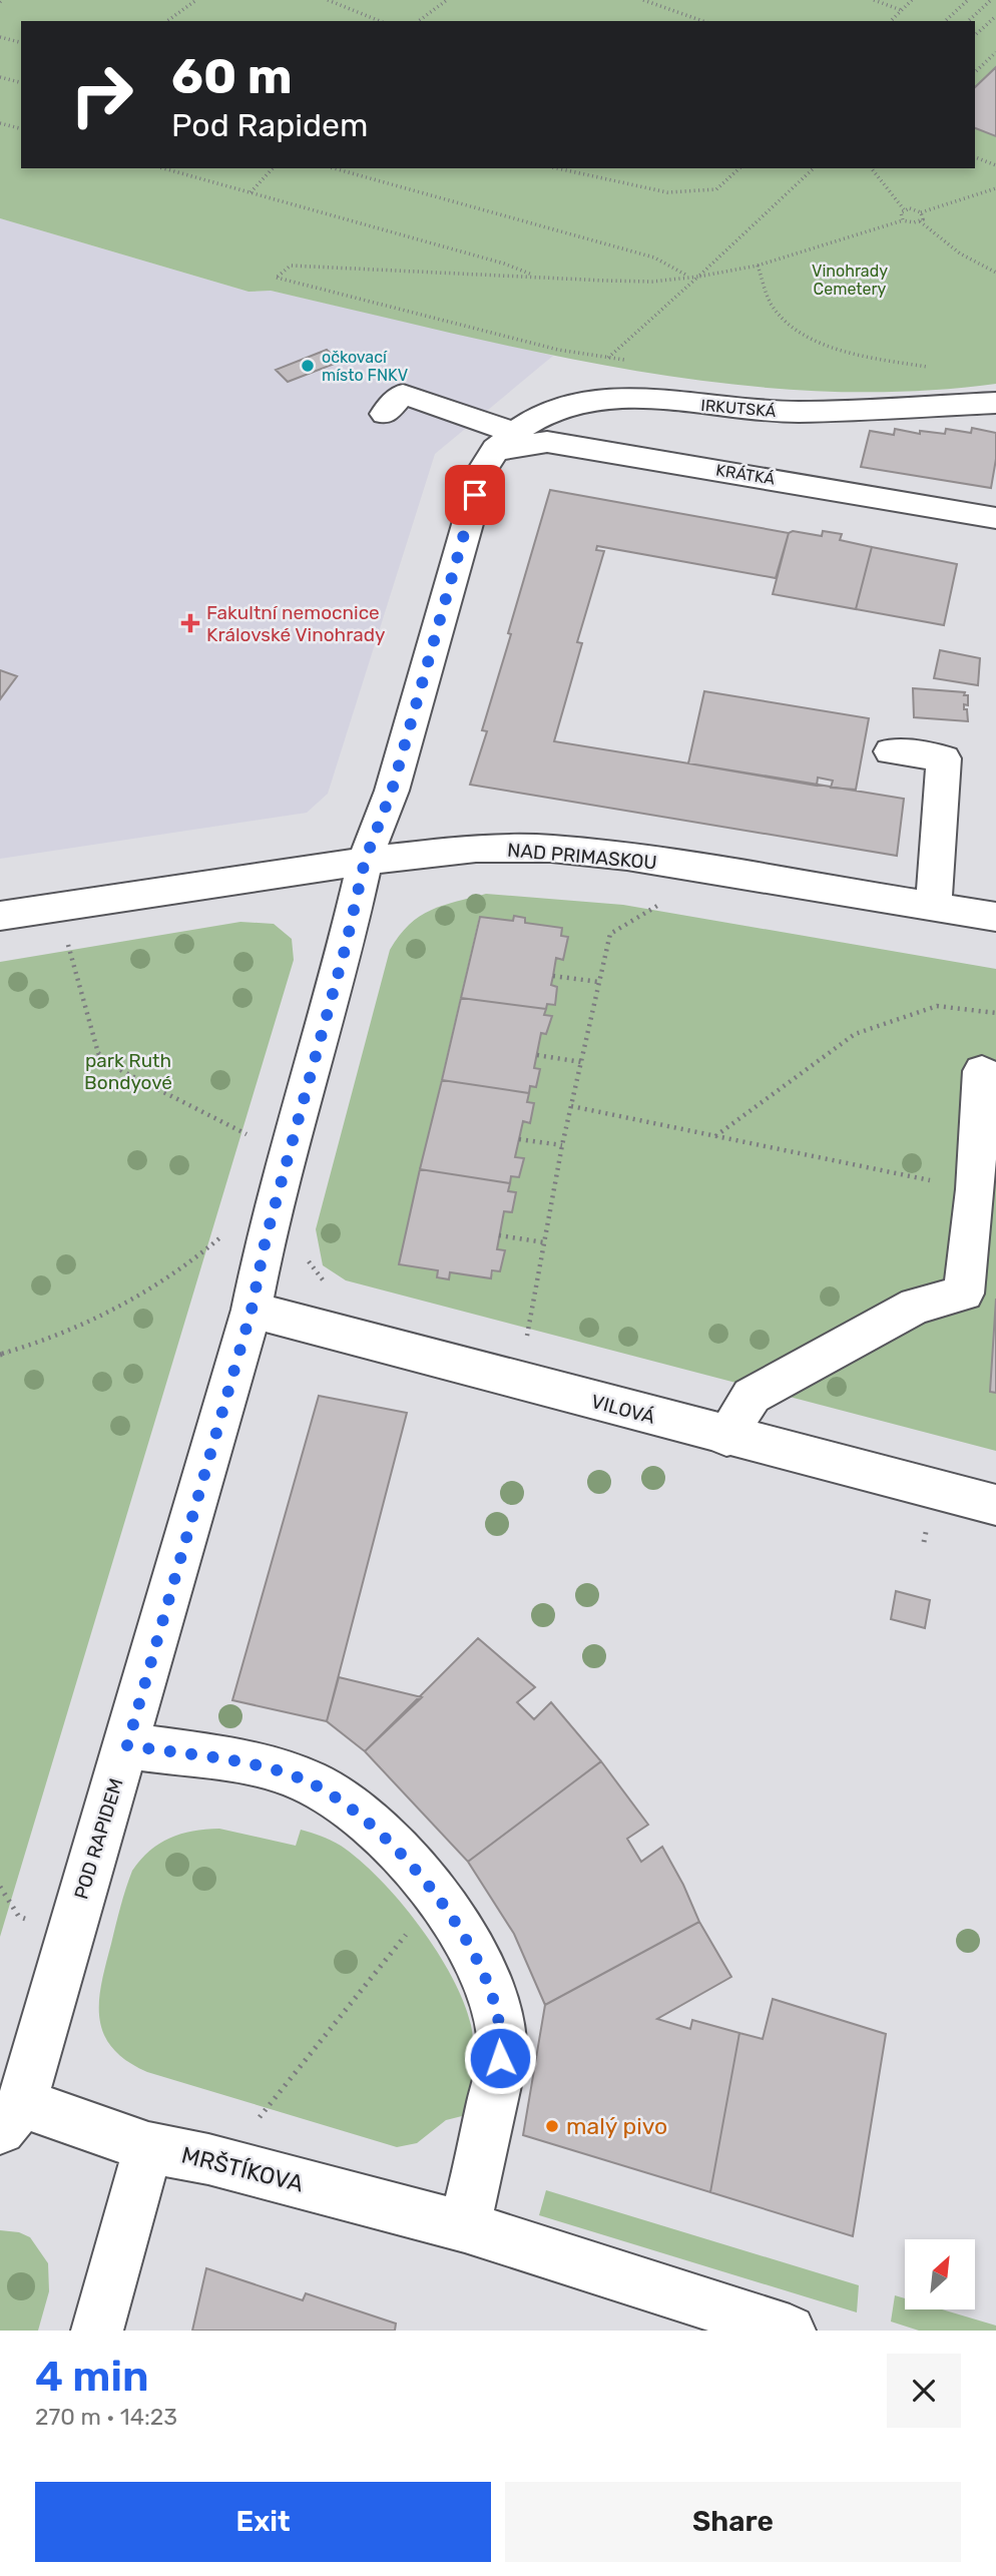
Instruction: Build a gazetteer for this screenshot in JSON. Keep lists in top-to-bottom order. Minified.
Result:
{"streets":{"street":["IRKUTSKÁ","KRÁTKÁ","NAD PRIMASKOU","VILOVÁ","POD RAPIDEM","MRŠTÍKOVA"]},"crossings":[["IRKUTSKÁ","KRÁTKÁ"],["IRKUTSKÁ","POD RAPIDEM"],["KRÁTKÁ","POD RAPIDEM"],["NAD PRIMASKOU","POD RAPIDEM"],["VILOVÁ","POD RAPIDEM"],["POD RAPIDEM","MRŠTÍKOVA"]],"parks":["Vinohrady Cemetery","park Ruth Bondyové"],"places":{"other":["očkovací místo FNKV","malý pivo"],"health":["Fakultní nemocnice Královské Vinohrady"]},"north":"top right","page":{"turn":["60 m","Pod Rapidem"],"heading":["4 min","270 m · 14:23"],"buttons":["Exit","Share"]}}
